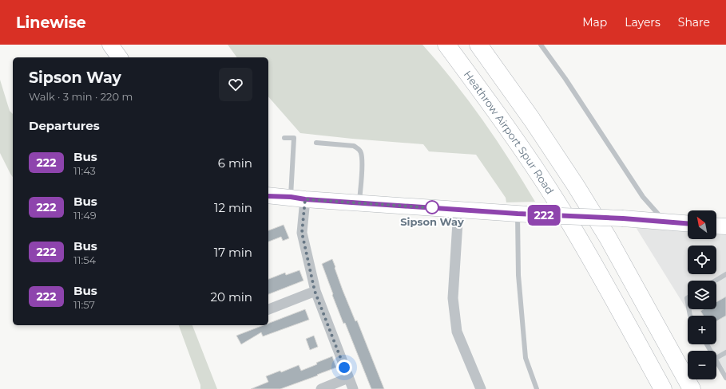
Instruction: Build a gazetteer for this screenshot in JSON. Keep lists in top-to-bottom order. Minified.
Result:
{"streets":{"highway":["Heathrow Airport Spur Road"]},"places":["Sipson Way"],"lines":["bus line 222"],"north":"top left","page":{"header":"Linewise","nav":["Map","Layers","Share"],"on_map":"222","heading":[["Sipson Way","Walk · 3 min · 220 m"],"Departures"],"list":[{"mark":"222","name":"Bus","note":"11:43","value":"6 min"},{"mark":"222","name":"Bus","note":"11:49","value":"12 min"},{"mark":"222","name":"Bus","note":"11:54","value":"17 min"},{"mark":"222","name":"Bus","note":"11:57","value":"20 min"}],"map_buttons":["+","−"]}}
